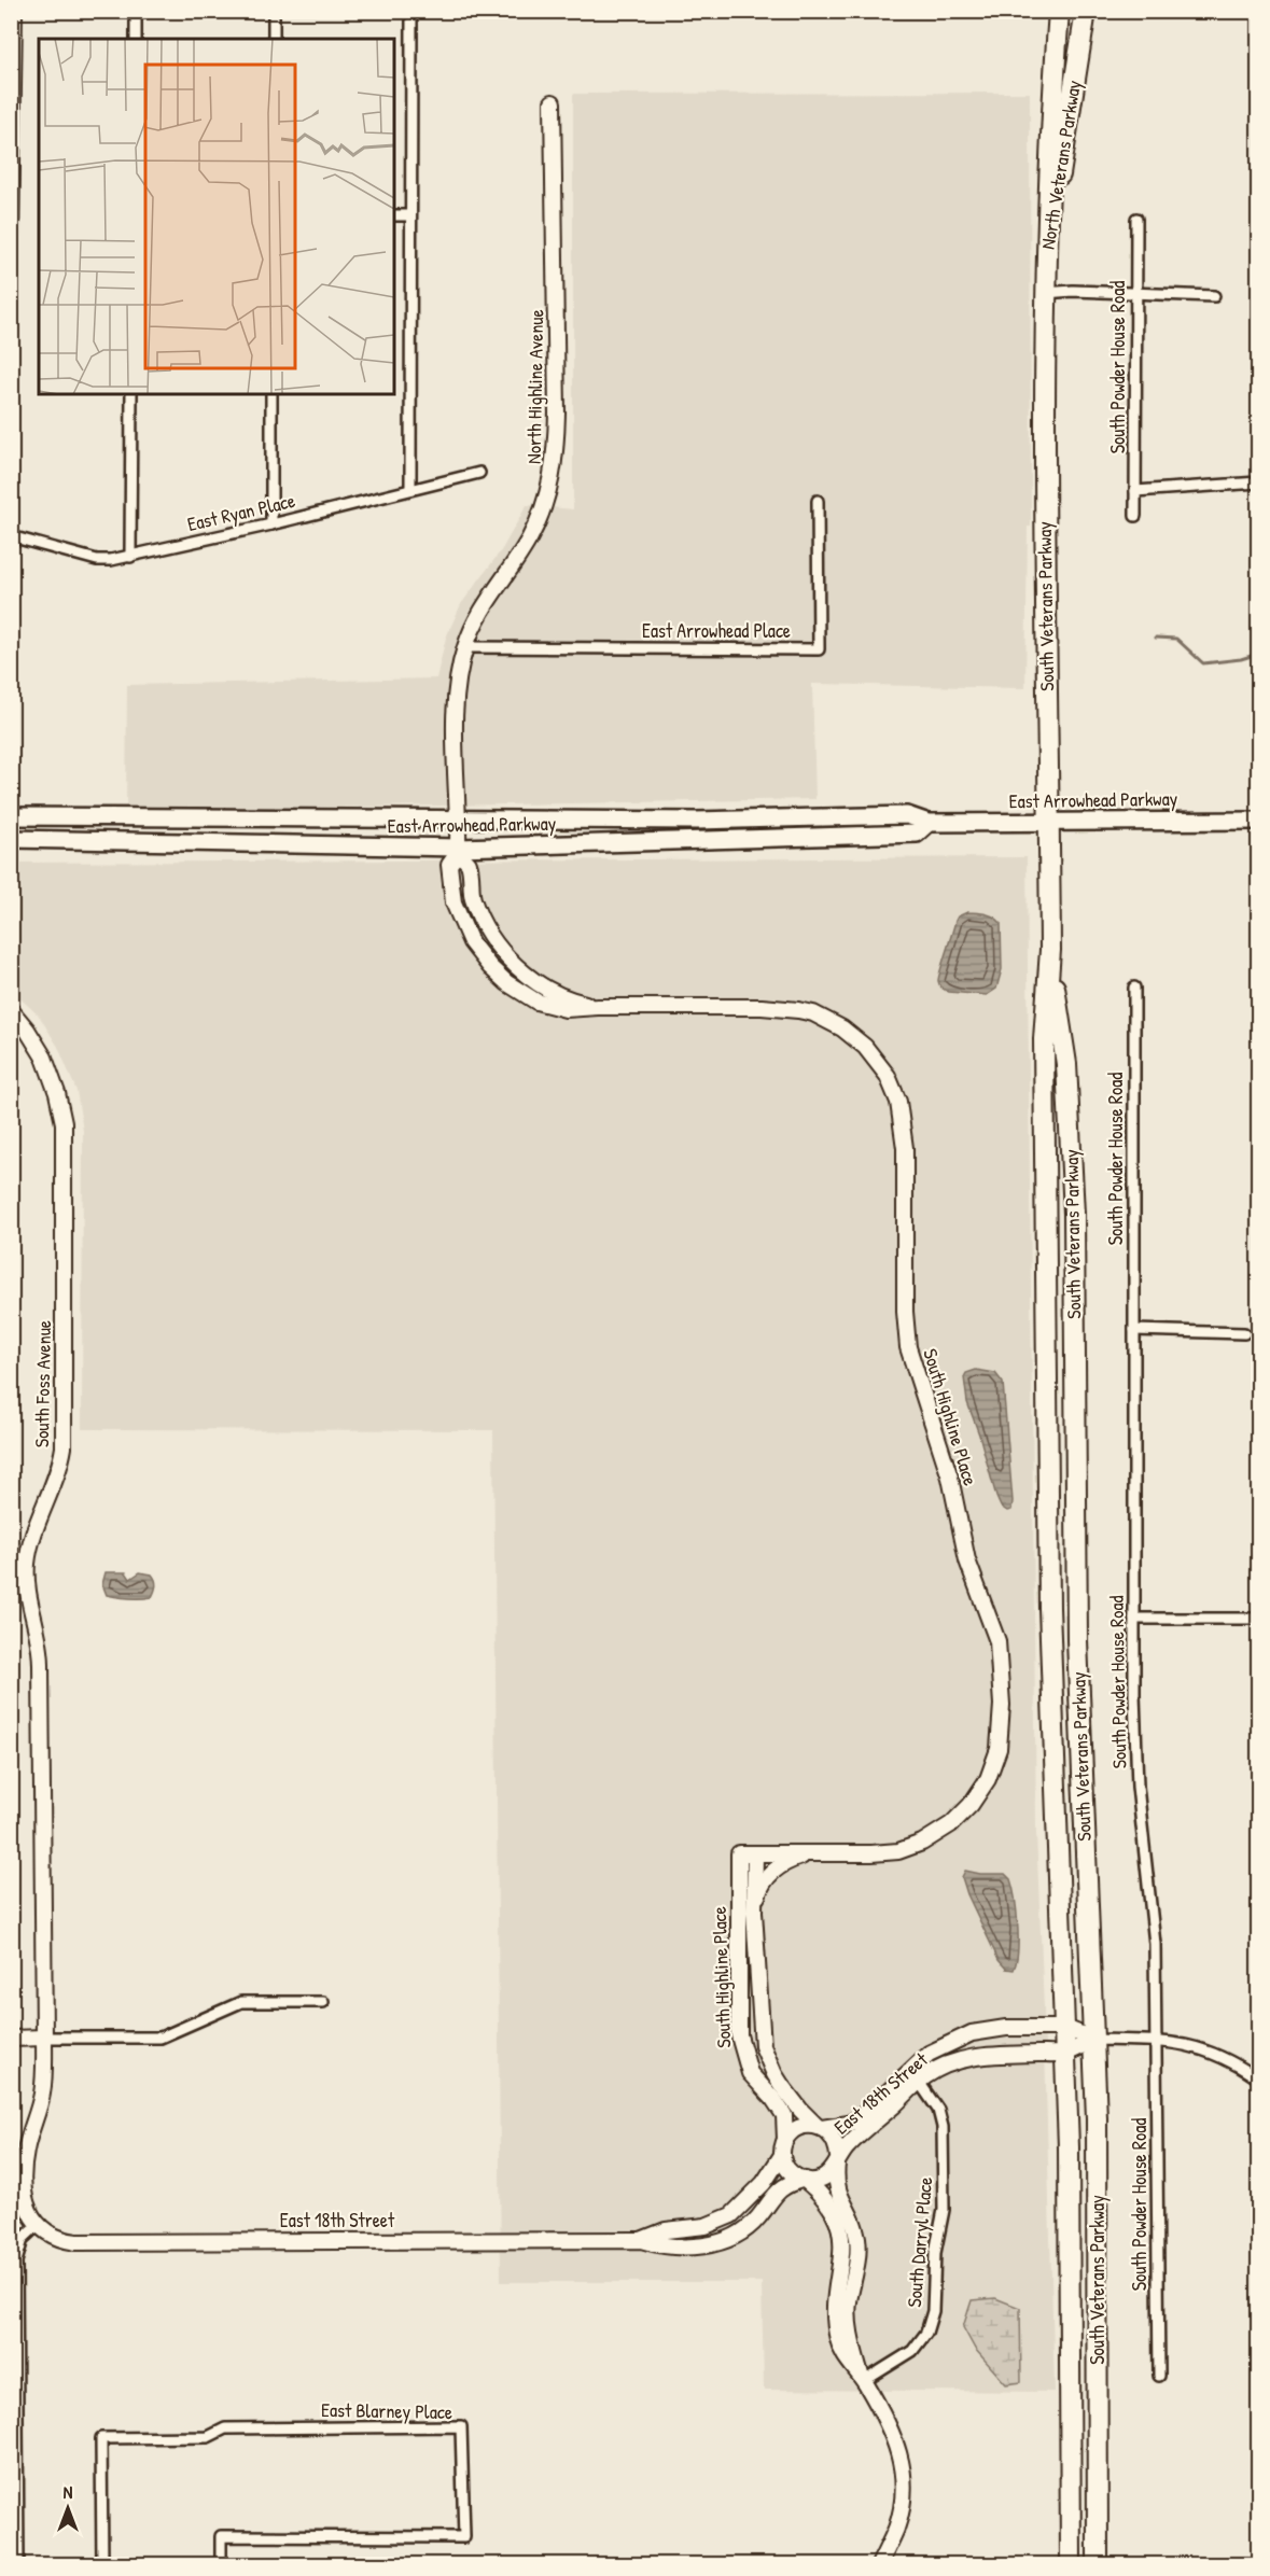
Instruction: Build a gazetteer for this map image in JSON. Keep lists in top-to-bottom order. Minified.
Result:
{"streets":{"highway":["North Veterans Parkway","South Veterans Parkway"],"main road":["East Arrowhead Parkway"],"street":["South Powder House Road","North Highline Avenue","East Ryan Place","East Arrowhead Place","South Foss Avenue","South Highline Place","East 18th Street","South Darryl Place","East Blarney Place"]},"crossings":[["North Veterans Parkway","South Veterans Parkway"],["North Highline Avenue","East Arrowhead Place"],["North Highline Avenue","East Arrowhead Parkway"],["North Highline Avenue","South Highline Place"],["South Veterans Parkway","East Arrowhead Parkway"],["South Veterans Parkway","East 18th Street"],["East Arrowhead Parkway","South Highline Place"],["South Foss Avenue","East 18th Street"],["South Highline Place","East 18th Street"],["East 18th Street","South Darryl Place"]],"north":"top"}
